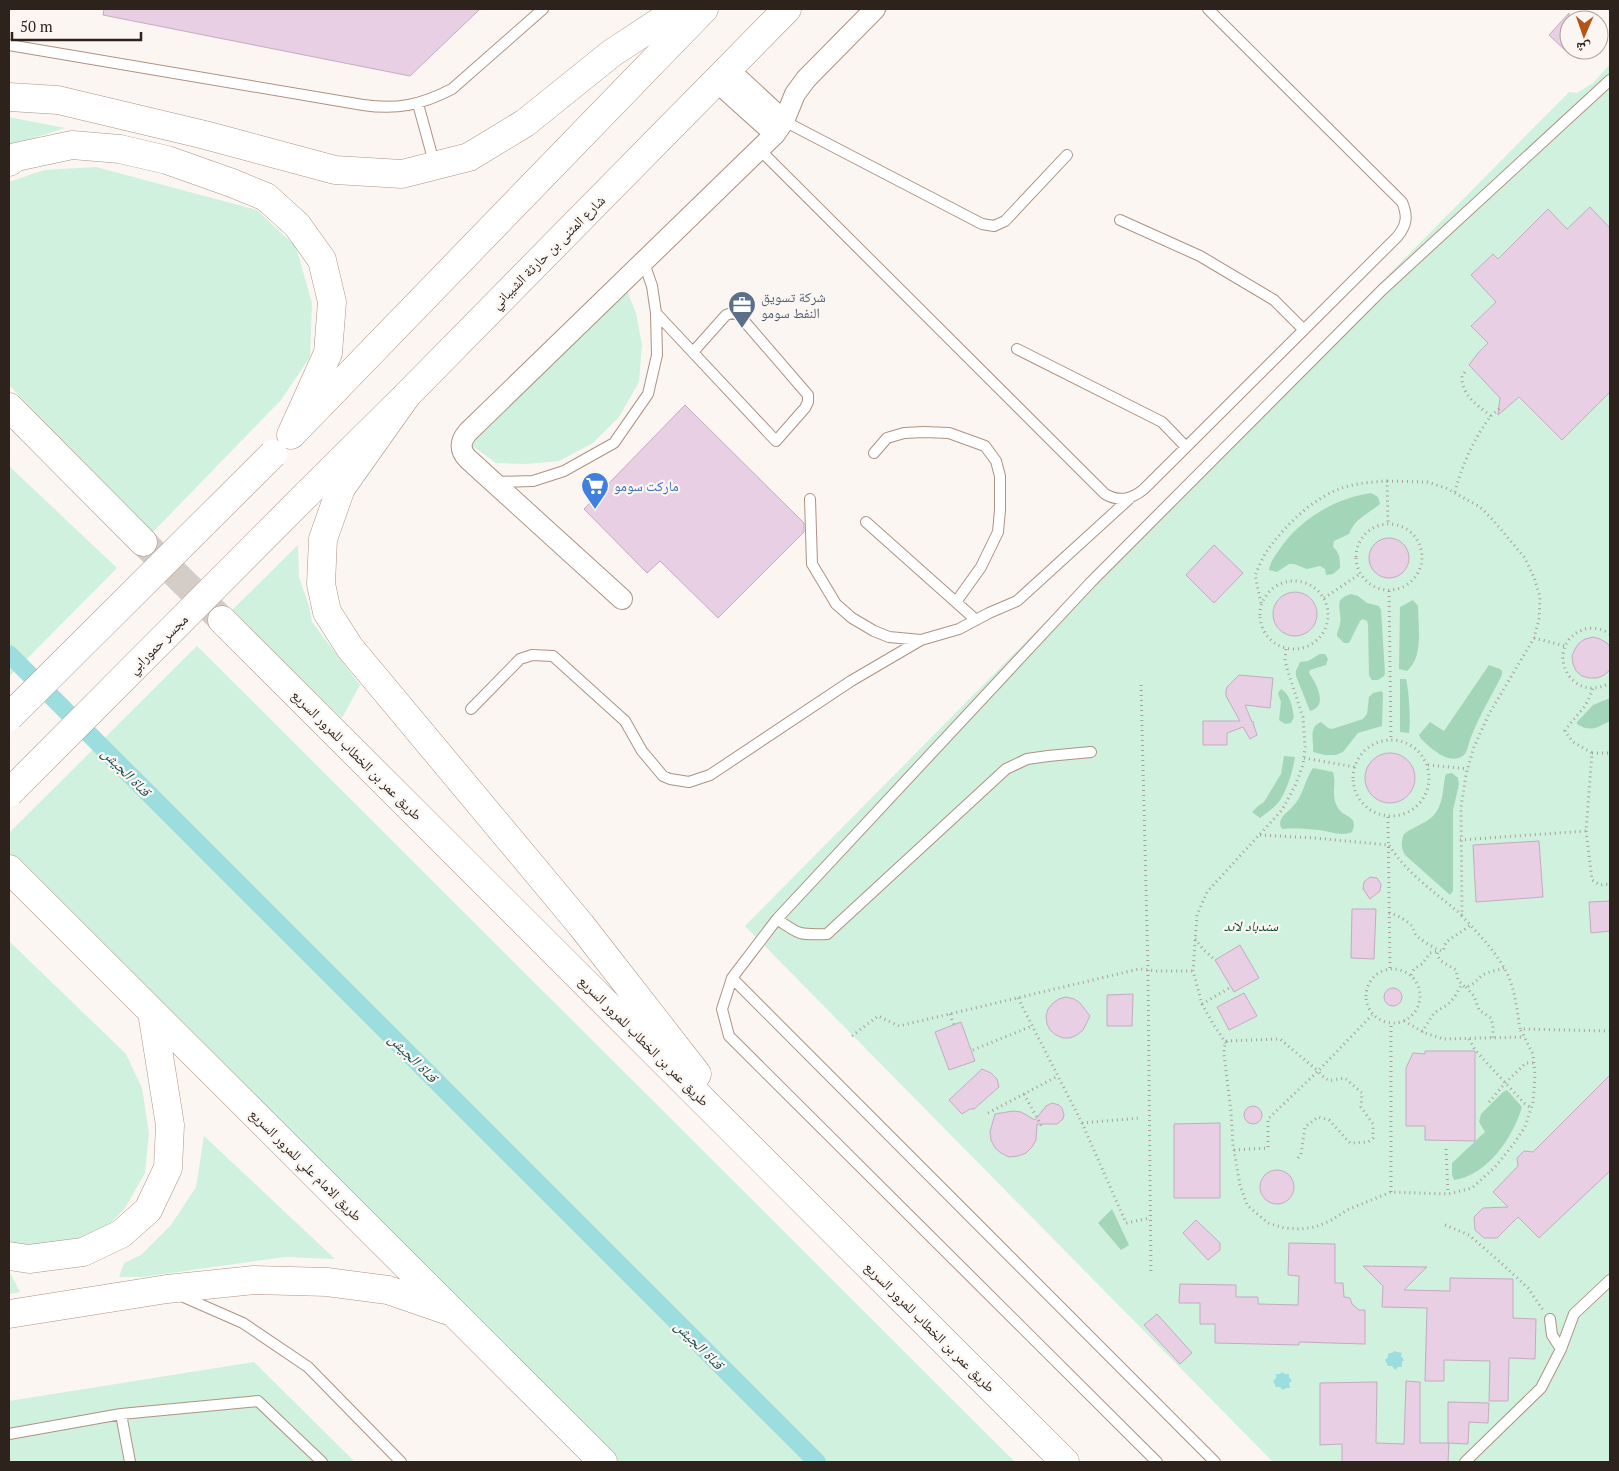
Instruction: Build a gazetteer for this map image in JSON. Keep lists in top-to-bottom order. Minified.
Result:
{"streets":{"main road":["شارع المثنى بن حارثة الشيباني","مجسر حمورابي","طريق عمر بن الخطاب للمرور السريع","طريق الامام علي للمرور السريع"]},"crossings":[["شارع المثنى بن حارثة الشيباني","مجسر حمورابي"]],"water":["قناة الجيش"],"parks":["سندباد لاند"],"places":{"office":["شركة تسويق النفط سومو"],"supermarket":["ماركت سومو"]},"scale_bar":"50 m","north":"bottom"}
